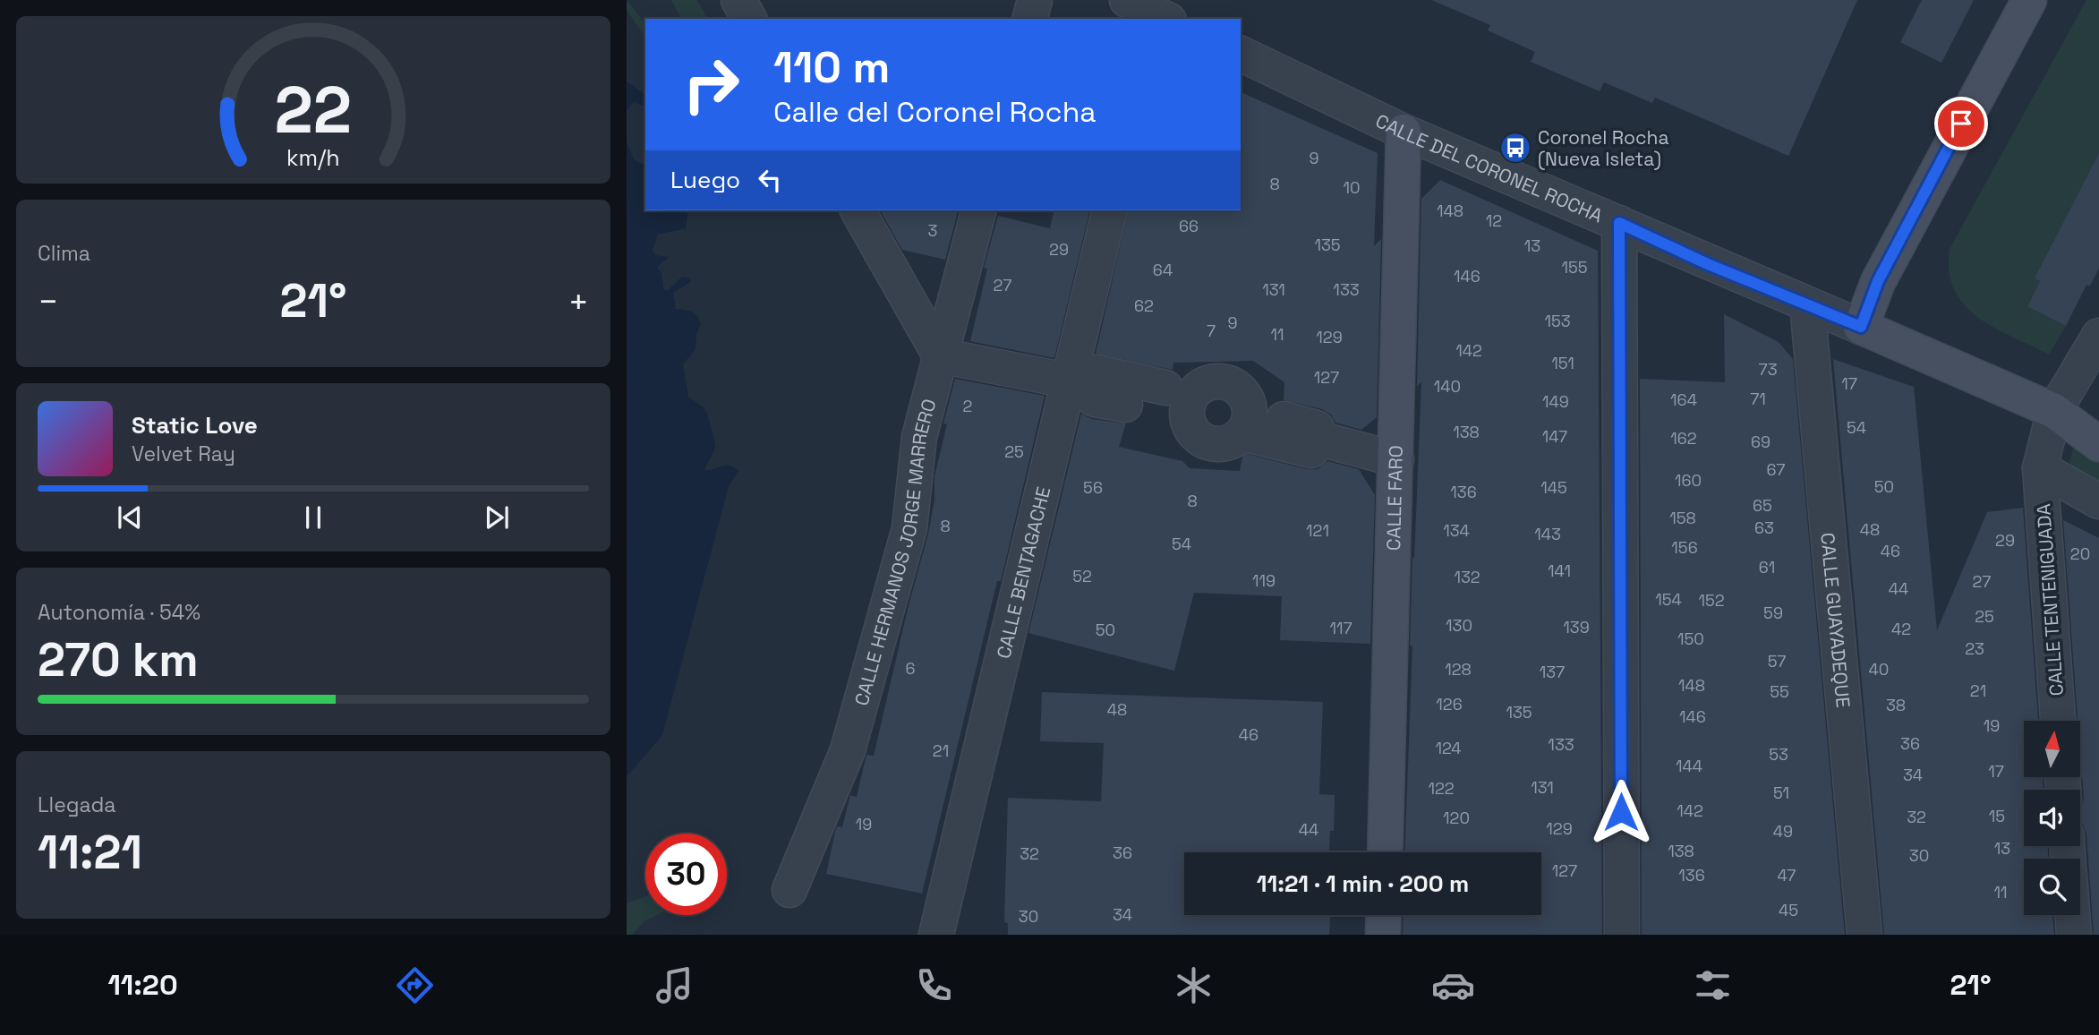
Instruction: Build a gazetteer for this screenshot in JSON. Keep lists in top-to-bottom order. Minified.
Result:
{"streets":{"street":["CALLE DEL CORONEL ROCHA","CALLE FARO","CALLE HERMANOS JORGE MARRERO","CALLE BENTAGACHE","CALLE TENTENIGUADA","CALLE GUAYADEQUE"]},"crossings":[["CALLE DEL CORONEL ROCHA","CALLE FARO"],["CALLE DEL CORONEL ROCHA","CALLE TENTENIGUADA"],["CALLE DEL CORONEL ROCHA","CALLE GUAYADEQUE"]],"places":{"bus stop":["Coronel Rocha (Nueva Isleta)"]},"house_numbers":["9","8","10","148","12","66","3","135","13","29","155","64","146","27","131","133","62","153","9","7","11","129","142","151","73","127","17","140","71","164","149","2","54","138","147","162","69","25","67","160","50","56","145","136","8","65","158","8","63","48","121","134","143","29","54","156","46","20","61","141","52","132","119","27","44","154","152","59","25","130","139","117","42","50","150","23","57","6","128","40","137","148","21","55","126","38","48","135","146","19","46","36","133","124","21","53","144","17","34","131","122","51","142","15","32","120","19","129","44","49","13","138","36","32","30","127","136","47","11","45","34","30"],"north":"top","page":{"turn":["110 m","Calle del Coronel Rocha"],"then":"Luego","tile":["Clima",["Autonomía · 54%","270 km"],["Llegada","11:21"]],"heat":["−","21°","+"],"song":["Static Love","Velvet Ray"],"limit":"30","trip":"11:21 · 1 min · 200 m","tabs":["11:20","21°"],"gauge":["22","km/h"]}}
